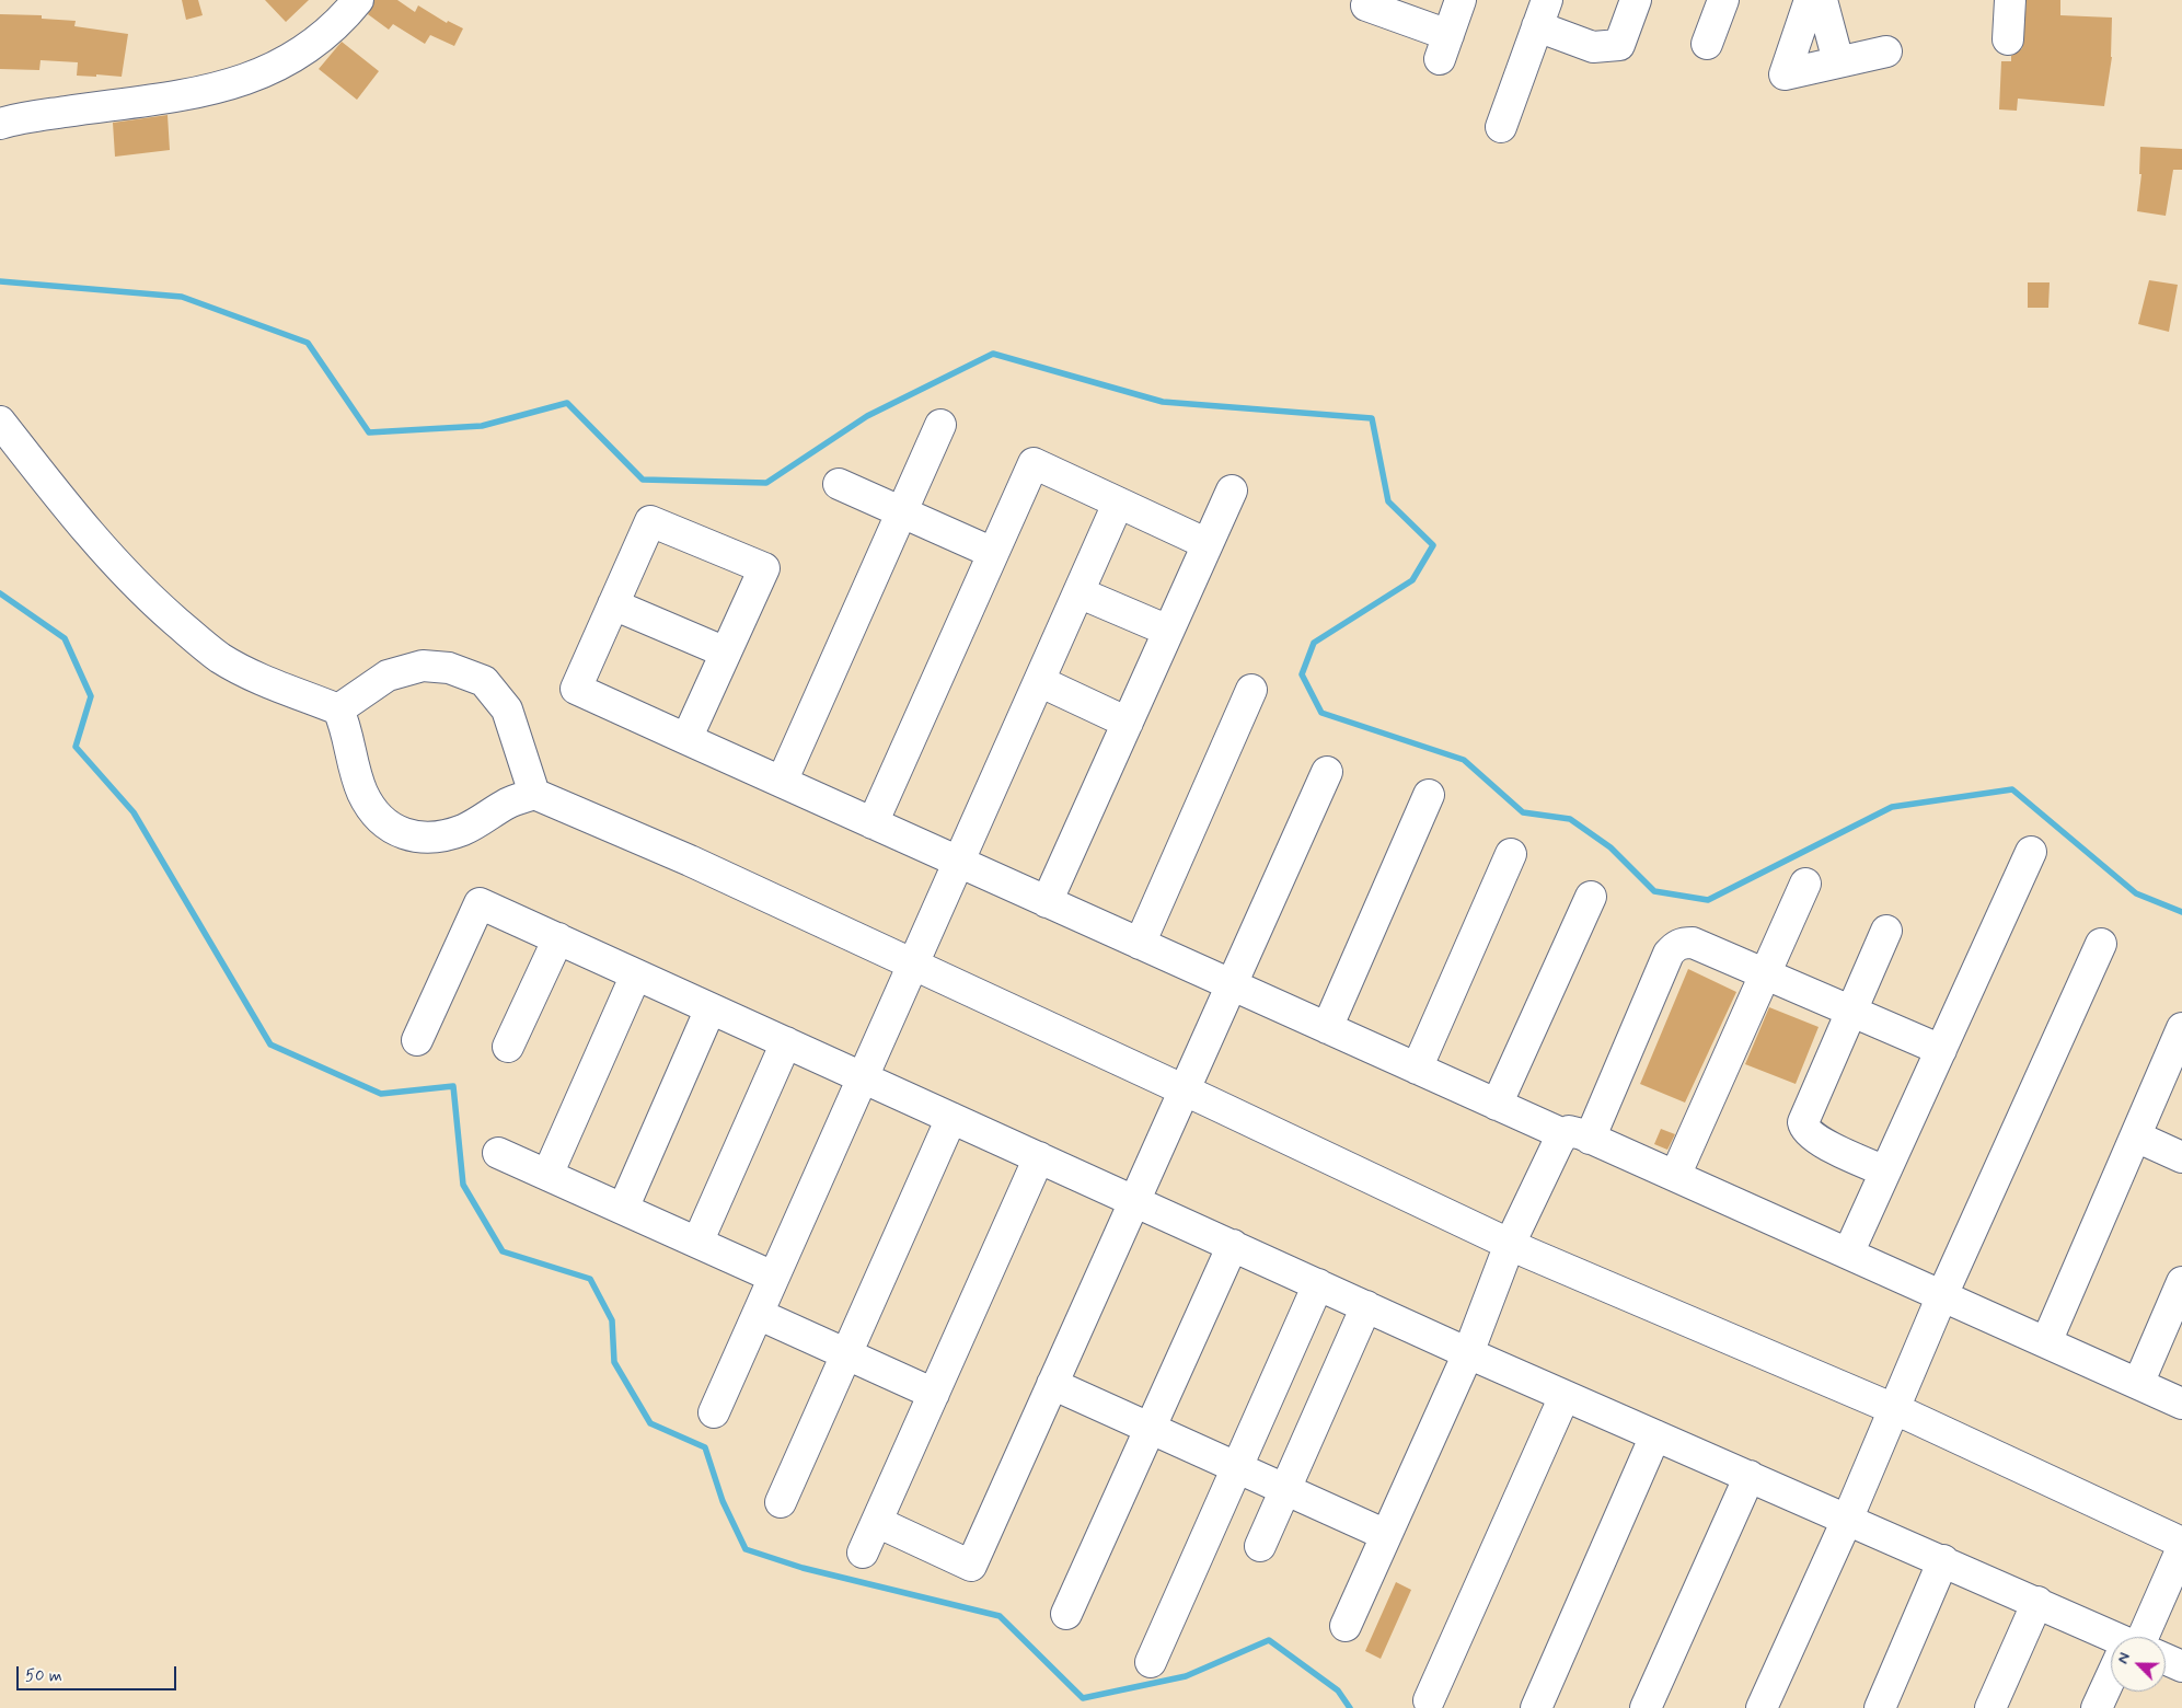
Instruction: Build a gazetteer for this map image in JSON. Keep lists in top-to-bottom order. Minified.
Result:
{"scale_bar":"50 m","north":"top left"}
